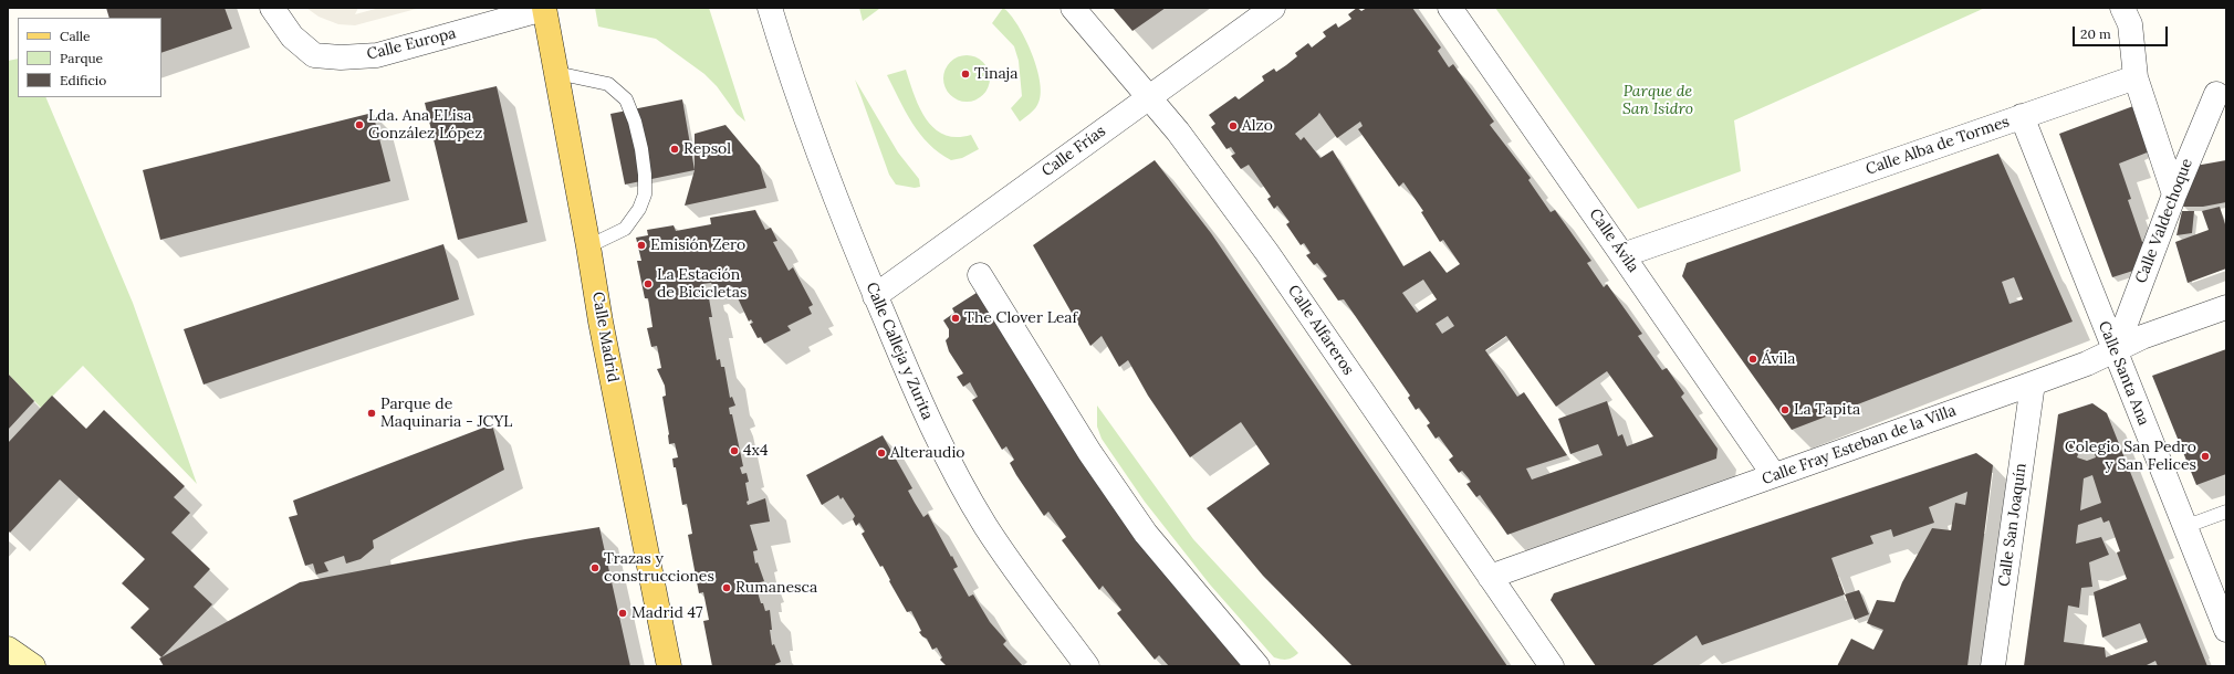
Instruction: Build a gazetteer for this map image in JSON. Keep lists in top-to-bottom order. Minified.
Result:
{"streets":{"main road":["Calle Madrid"],"street":["Calle Europa","Calle Alba de Tormes","Calle Frías","Calle Valdechoque","Calle Ávila","Calle Alfareros","Calle Calleja y Zurita","Calle Santa Ana","Calle Fray Esteban de la Villa","Calle San Joaquín"]},"crossings":[["Calle Europa","Calle Madrid"],["Calle Alba de Tormes","Calle Ávila"],["Calle Alba de Tormes","Calle Santa Ana"],["Calle Frías","Calle Alfareros"],["Calle Frías","Calle Calleja y Zurita"],["Calle Valdechoque","Calle Santa Ana"],["Calle Valdechoque","Calle Fray Esteban de la Villa"],["Calle Ávila","Calle Fray Esteban de la Villa"],["Calle Alfareros","Calle Fray Esteban de la Villa"],["Calle Santa Ana","Calle Fray Esteban de la Villa"],["Calle Fray Esteban de la Villa","Calle San Joaquín"]],"parks":["Parque de San Isidro"],"places":["Tinaja","Lda. Ana ELisa González López","Alzo","Repsol","Emisión Zero","La Estación de Bicicletas","The Clover Leaf","Ávila","La Tapita","Parque de Maquinaria - JCYL","4x4","Alteraudio","Colegio San Pedro y San Felices","Trazas y construcciones","Rumanesca","Madrid 47"],"legend":["Calle","Parque","Edificio"],"scale_bar":"20 m"}
